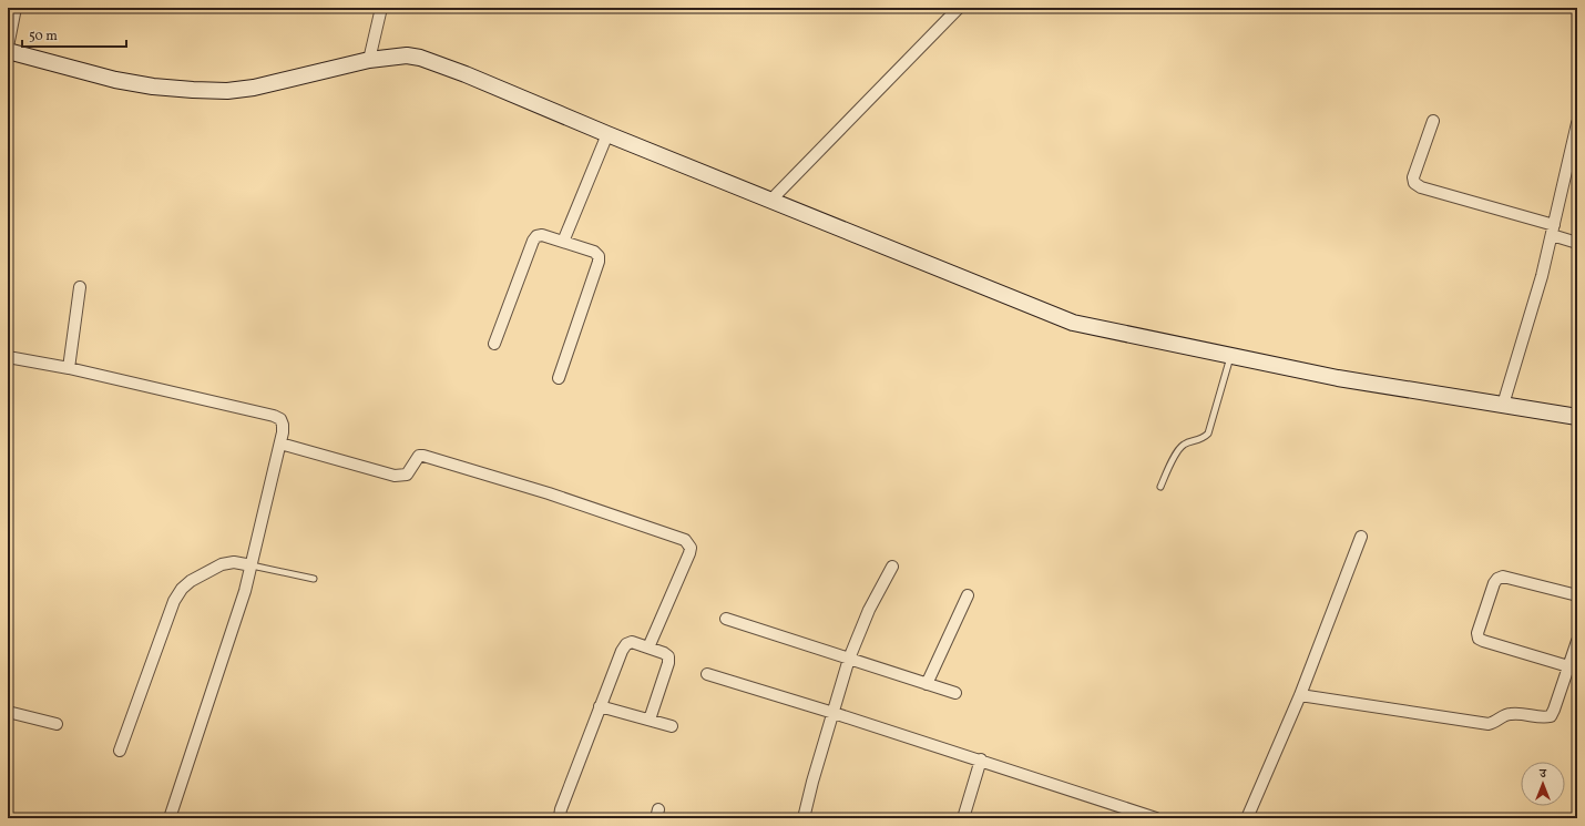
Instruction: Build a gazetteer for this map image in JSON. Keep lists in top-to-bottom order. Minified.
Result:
{"scale_bar":"50 m","north":"top"}
